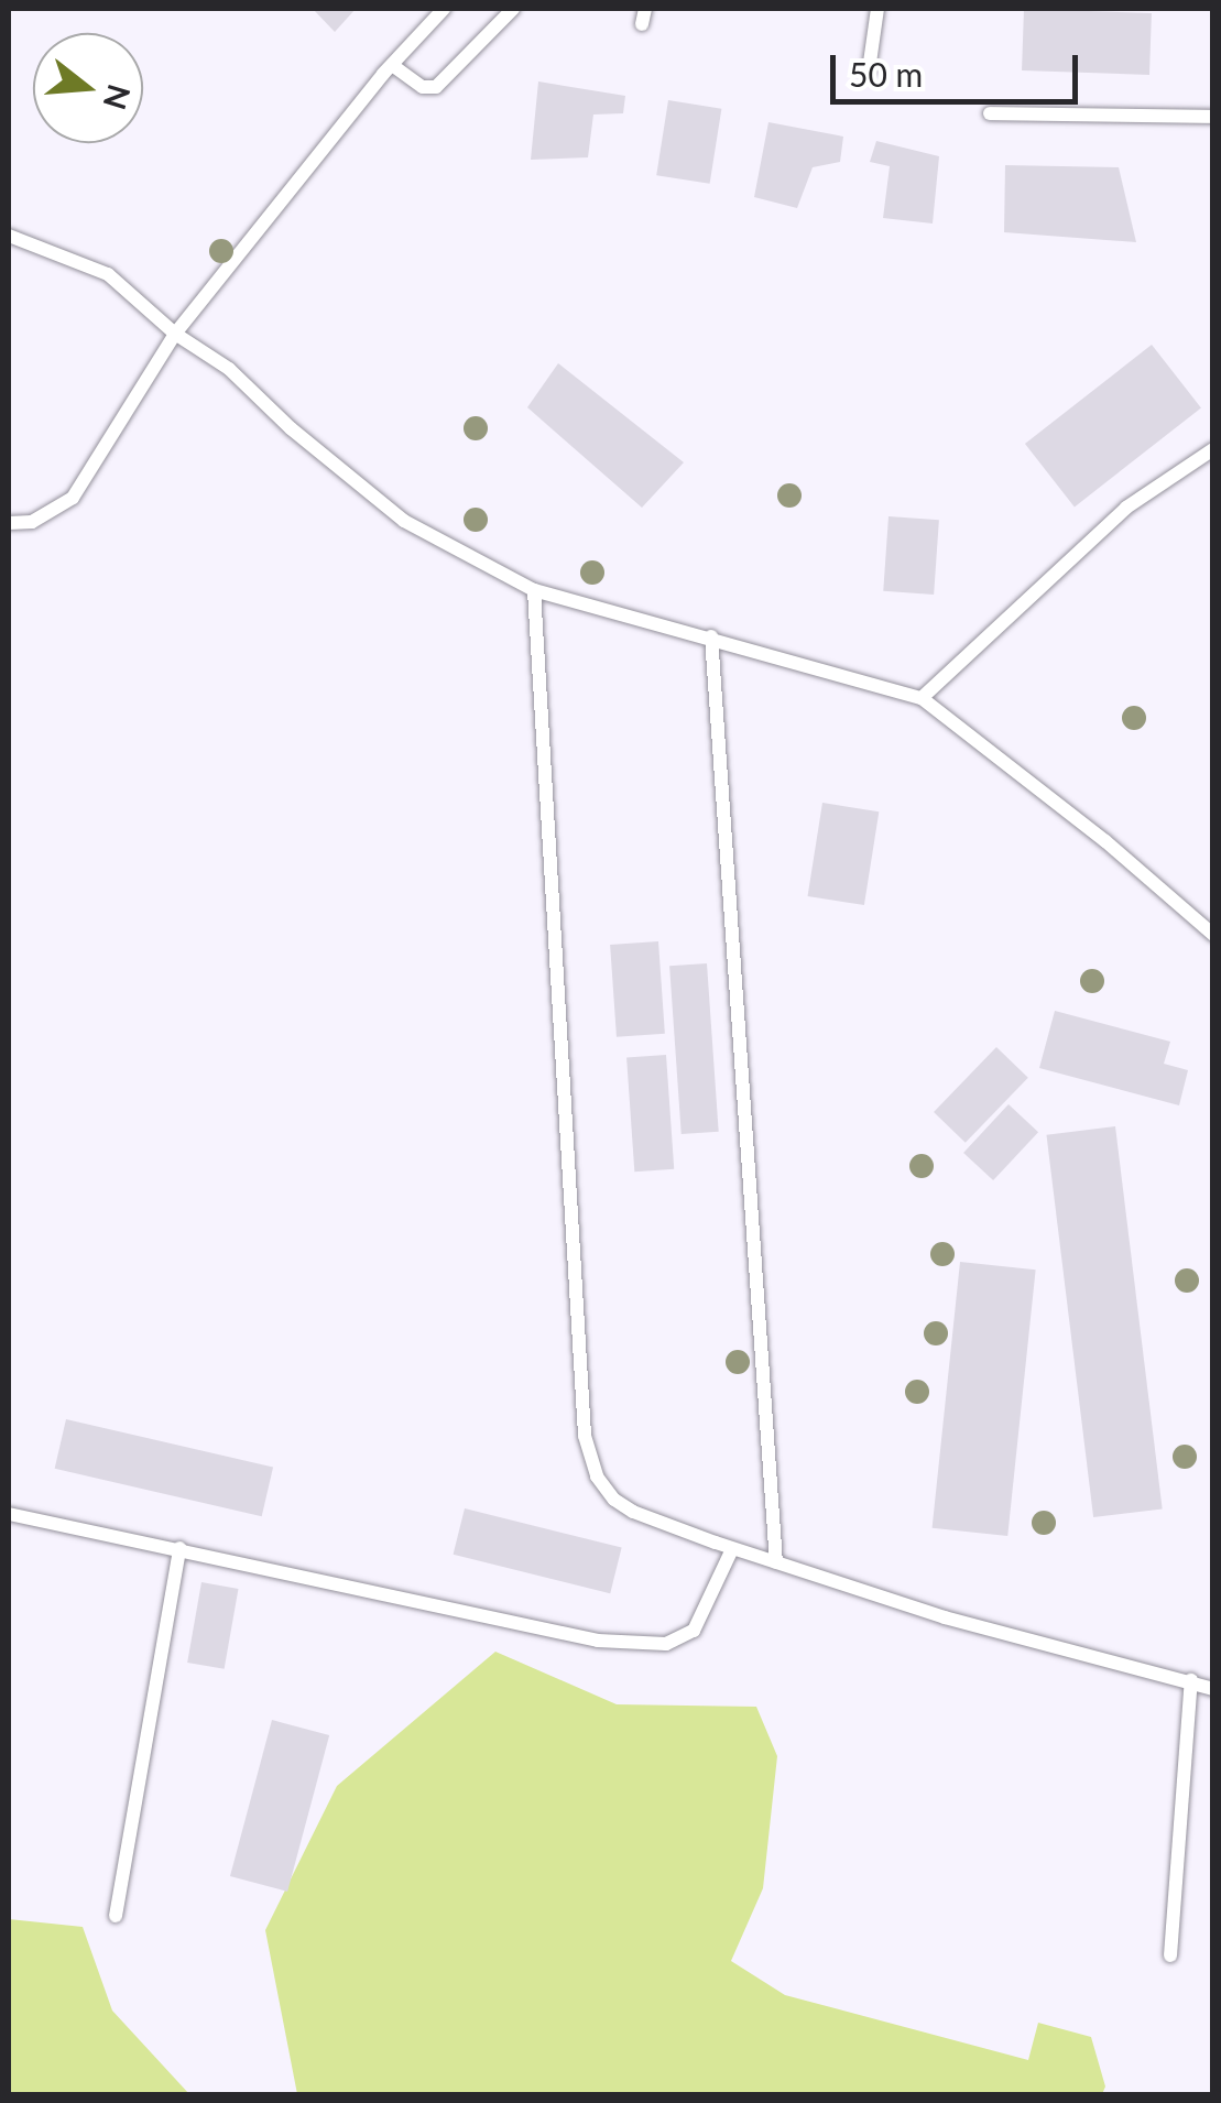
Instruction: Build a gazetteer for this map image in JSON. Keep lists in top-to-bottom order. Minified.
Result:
{"scale_bar":"50 m","north":"right"}
